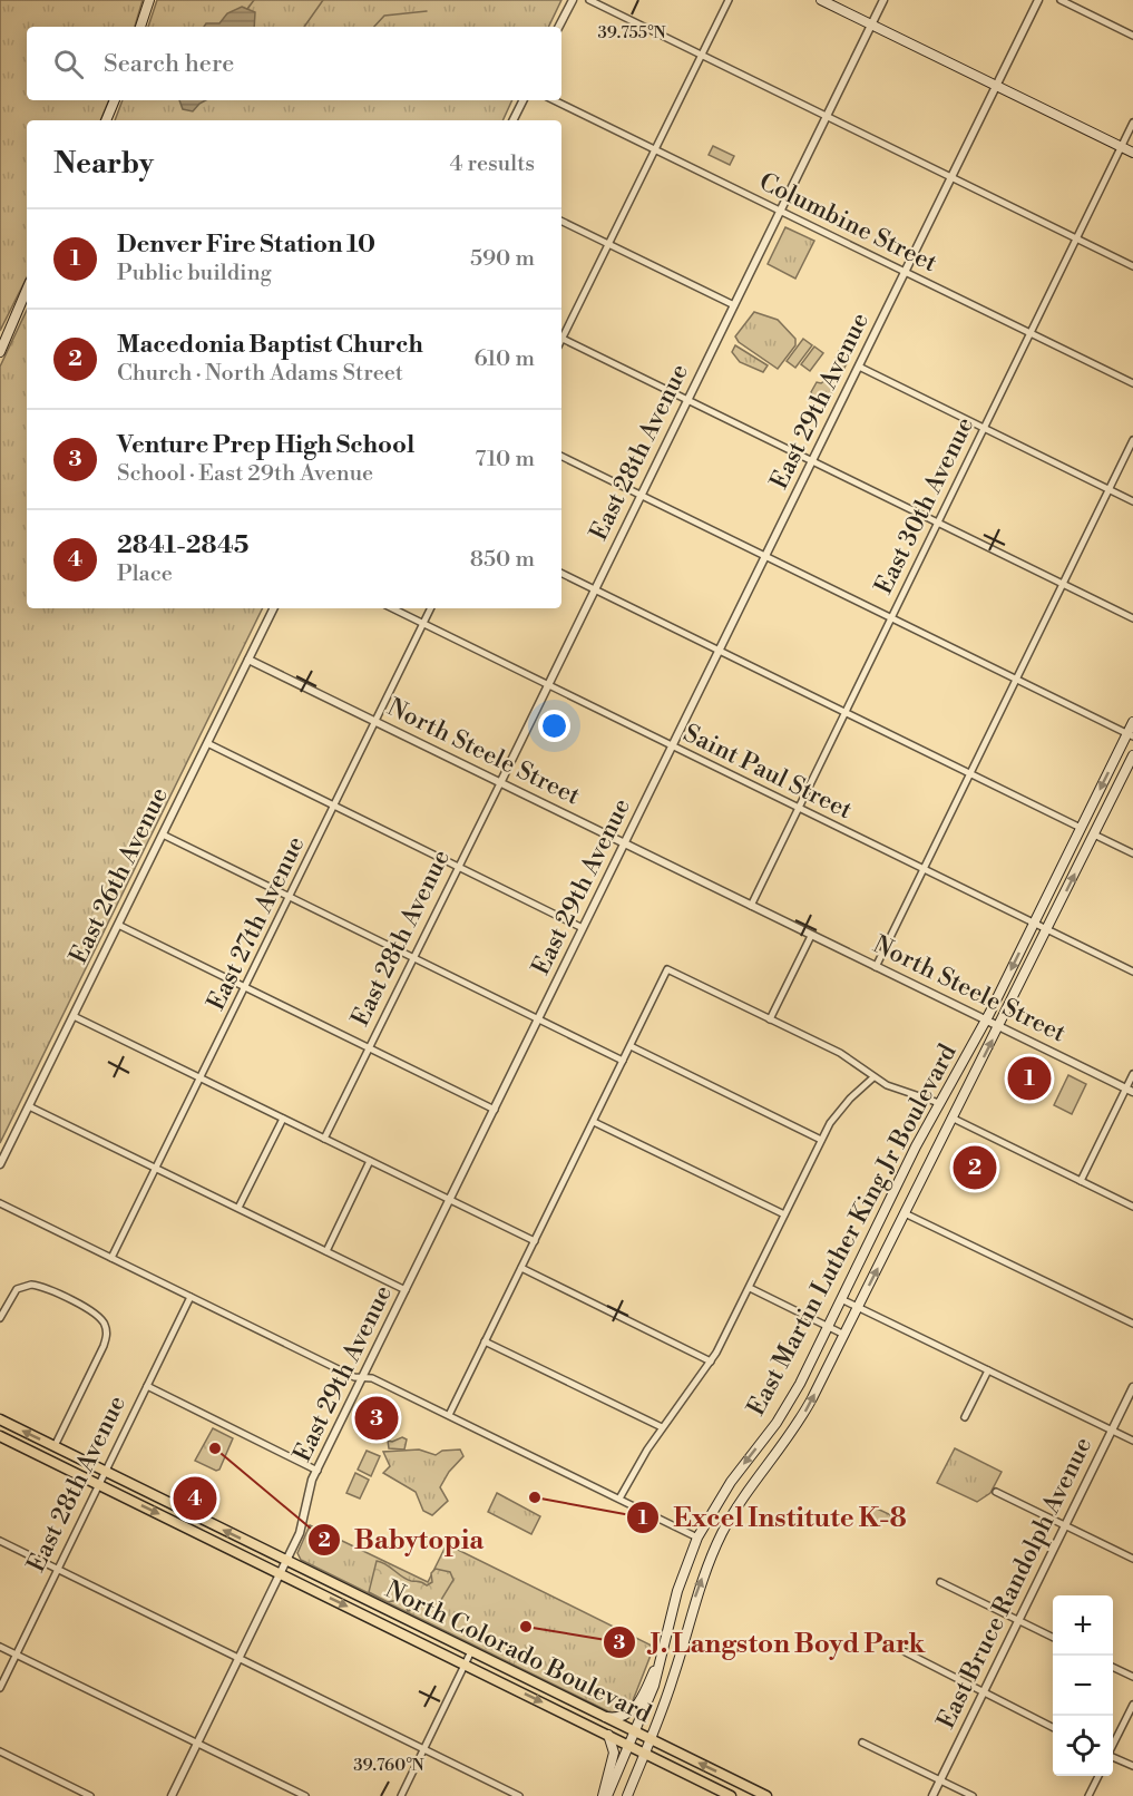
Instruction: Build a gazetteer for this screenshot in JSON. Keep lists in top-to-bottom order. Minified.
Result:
{"streets":{"main road":["East Martin Luther King Jr Boulevard","North Colorado Boulevard"],"street":["Columbine Street","East 29th Avenue","East 28th Avenue","East 30th Avenue","North Steele Street","Saint Paul Street","East 26th Avenue","East 27th Avenue","East Bruce Randolph Avenue"]},"crossings":[["Columbine Street","East 29th Avenue"],["Columbine Street","East 28th Avenue"],["Columbine Street","East 30th Avenue"],["East 29th Avenue","North Steele Street"],["East 29th Avenue","Saint Paul Street"],["East 29th Avenue","North Colorado Boulevard"],["East 28th Avenue","North Steele Street"],["East 28th Avenue","Saint Paul Street"],["East 28th Avenue","North Colorado Boulevard"],["East 30th Avenue","North Steele Street"],["East 30th Avenue","Saint Paul Street"],["North Steele Street","East 26th Avenue"],["North Steele Street","East 27th Avenue"],["North Steele Street","East Martin Luther King Jr Boulevard"],["Saint Paul Street","East 27th Avenue"],["Saint Paul Street","East Martin Luther King Jr Boulevard"],["East Martin Luther King Jr Boulevard","North Colorado Boulevard"]],"places":["Babytopia","Excel Institute K-8","J. Langston Boyd Park"],"page":{"search":"Search here","heading":["Nearby","4 results"],"list":[{"mark":"1","name":"Denver Fire Station 10","note":"Public building","value":"590 m"},{"mark":"2","name":"Macedonia Baptist Church","note":"Church · North Adams Street","value":"610 m"},{"mark":"3","name":"Venture Prep High School","note":"School · East 29th Avenue","value":"710 m"},{"mark":"4","name":"2841-2845","note":"Place","value":"850 m"}],"pins":["1","2","3","4"],"map_buttons":["+","−"]},"coordinates":["39.755°N","39.760°N"]}
